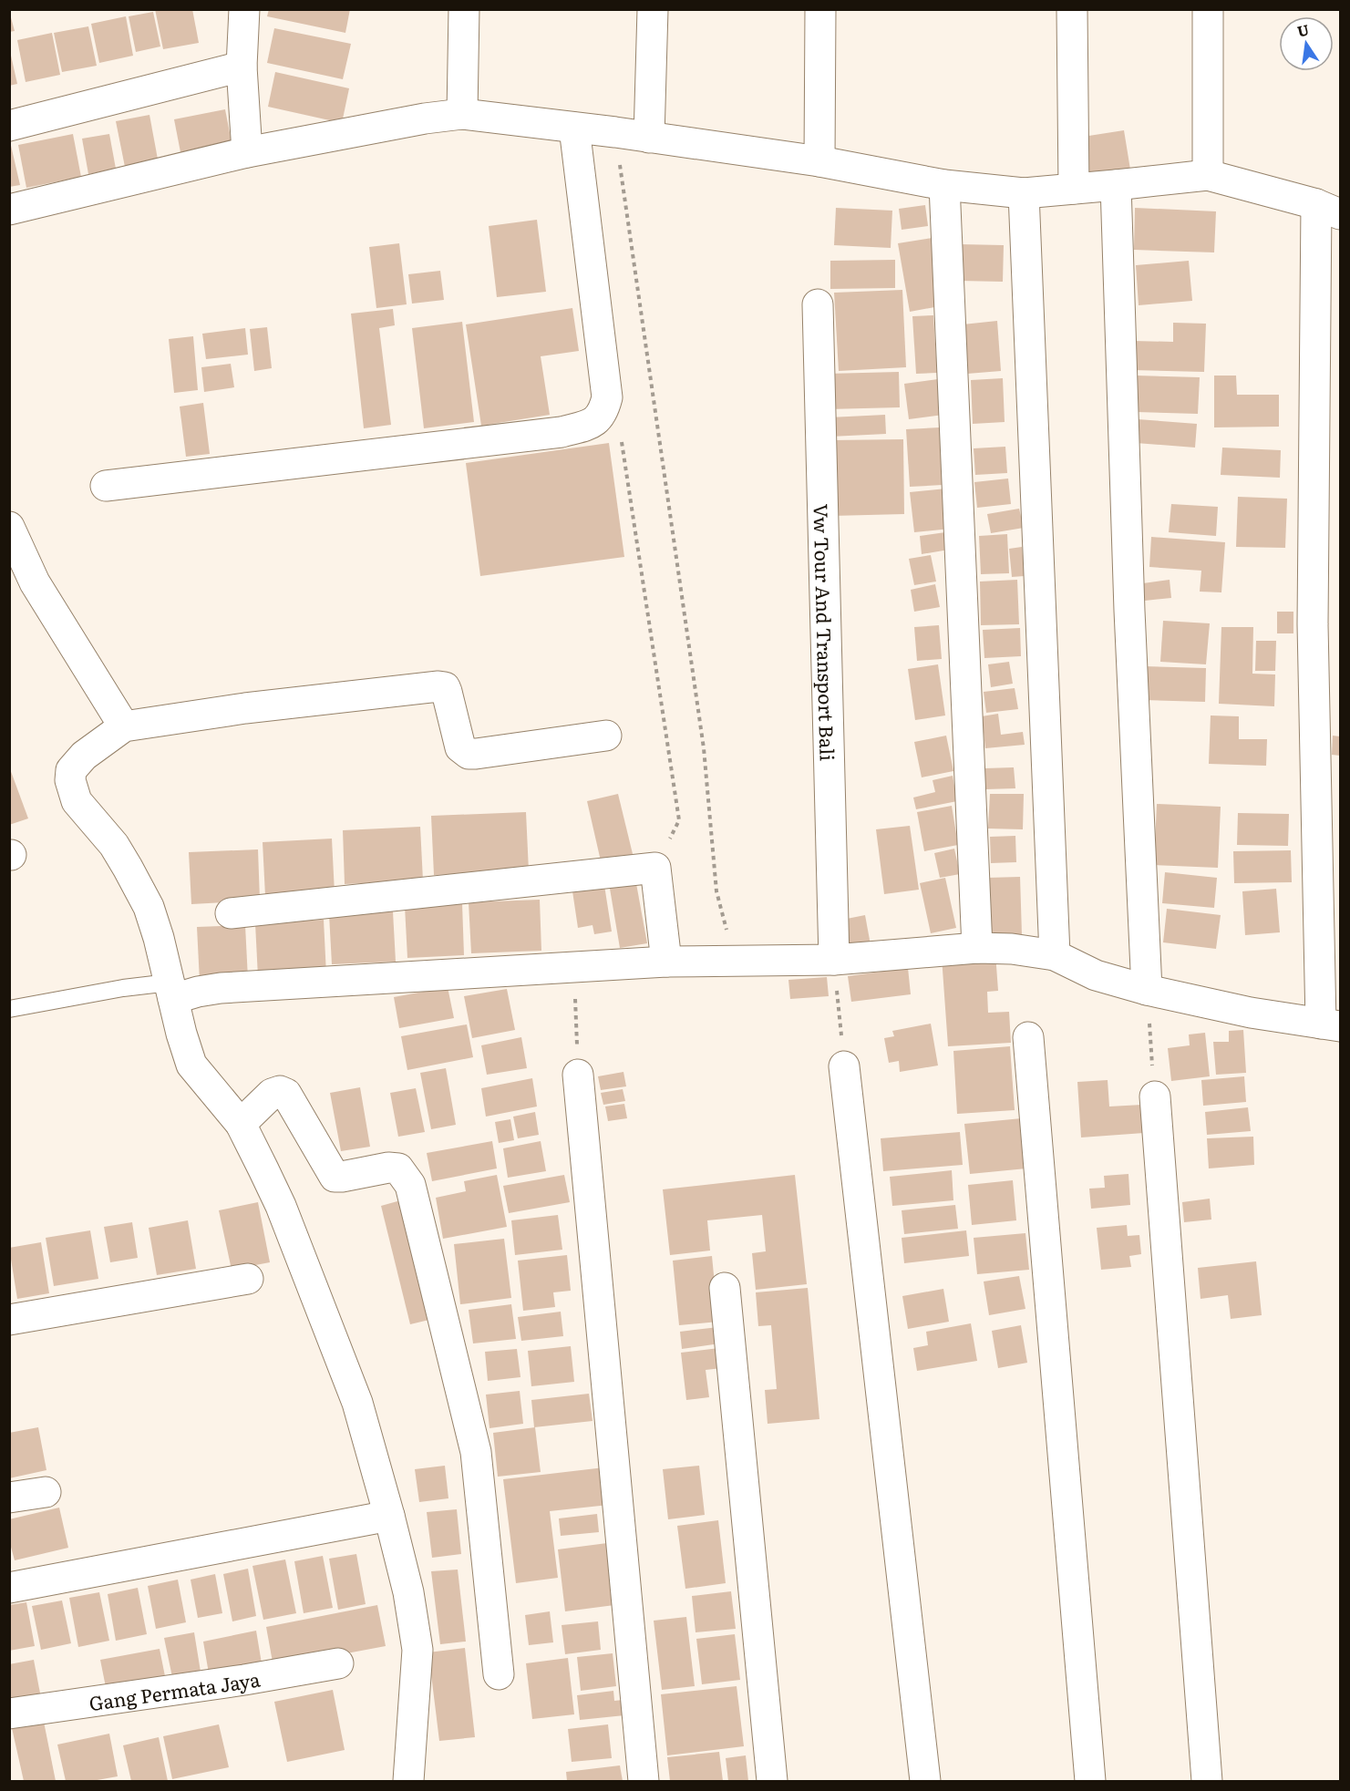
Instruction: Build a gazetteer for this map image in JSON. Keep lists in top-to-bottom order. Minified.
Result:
{"streets":{"street":["Vw Tour And Transport Bali","Gang Permata Jaya"]},"north":"top"}
